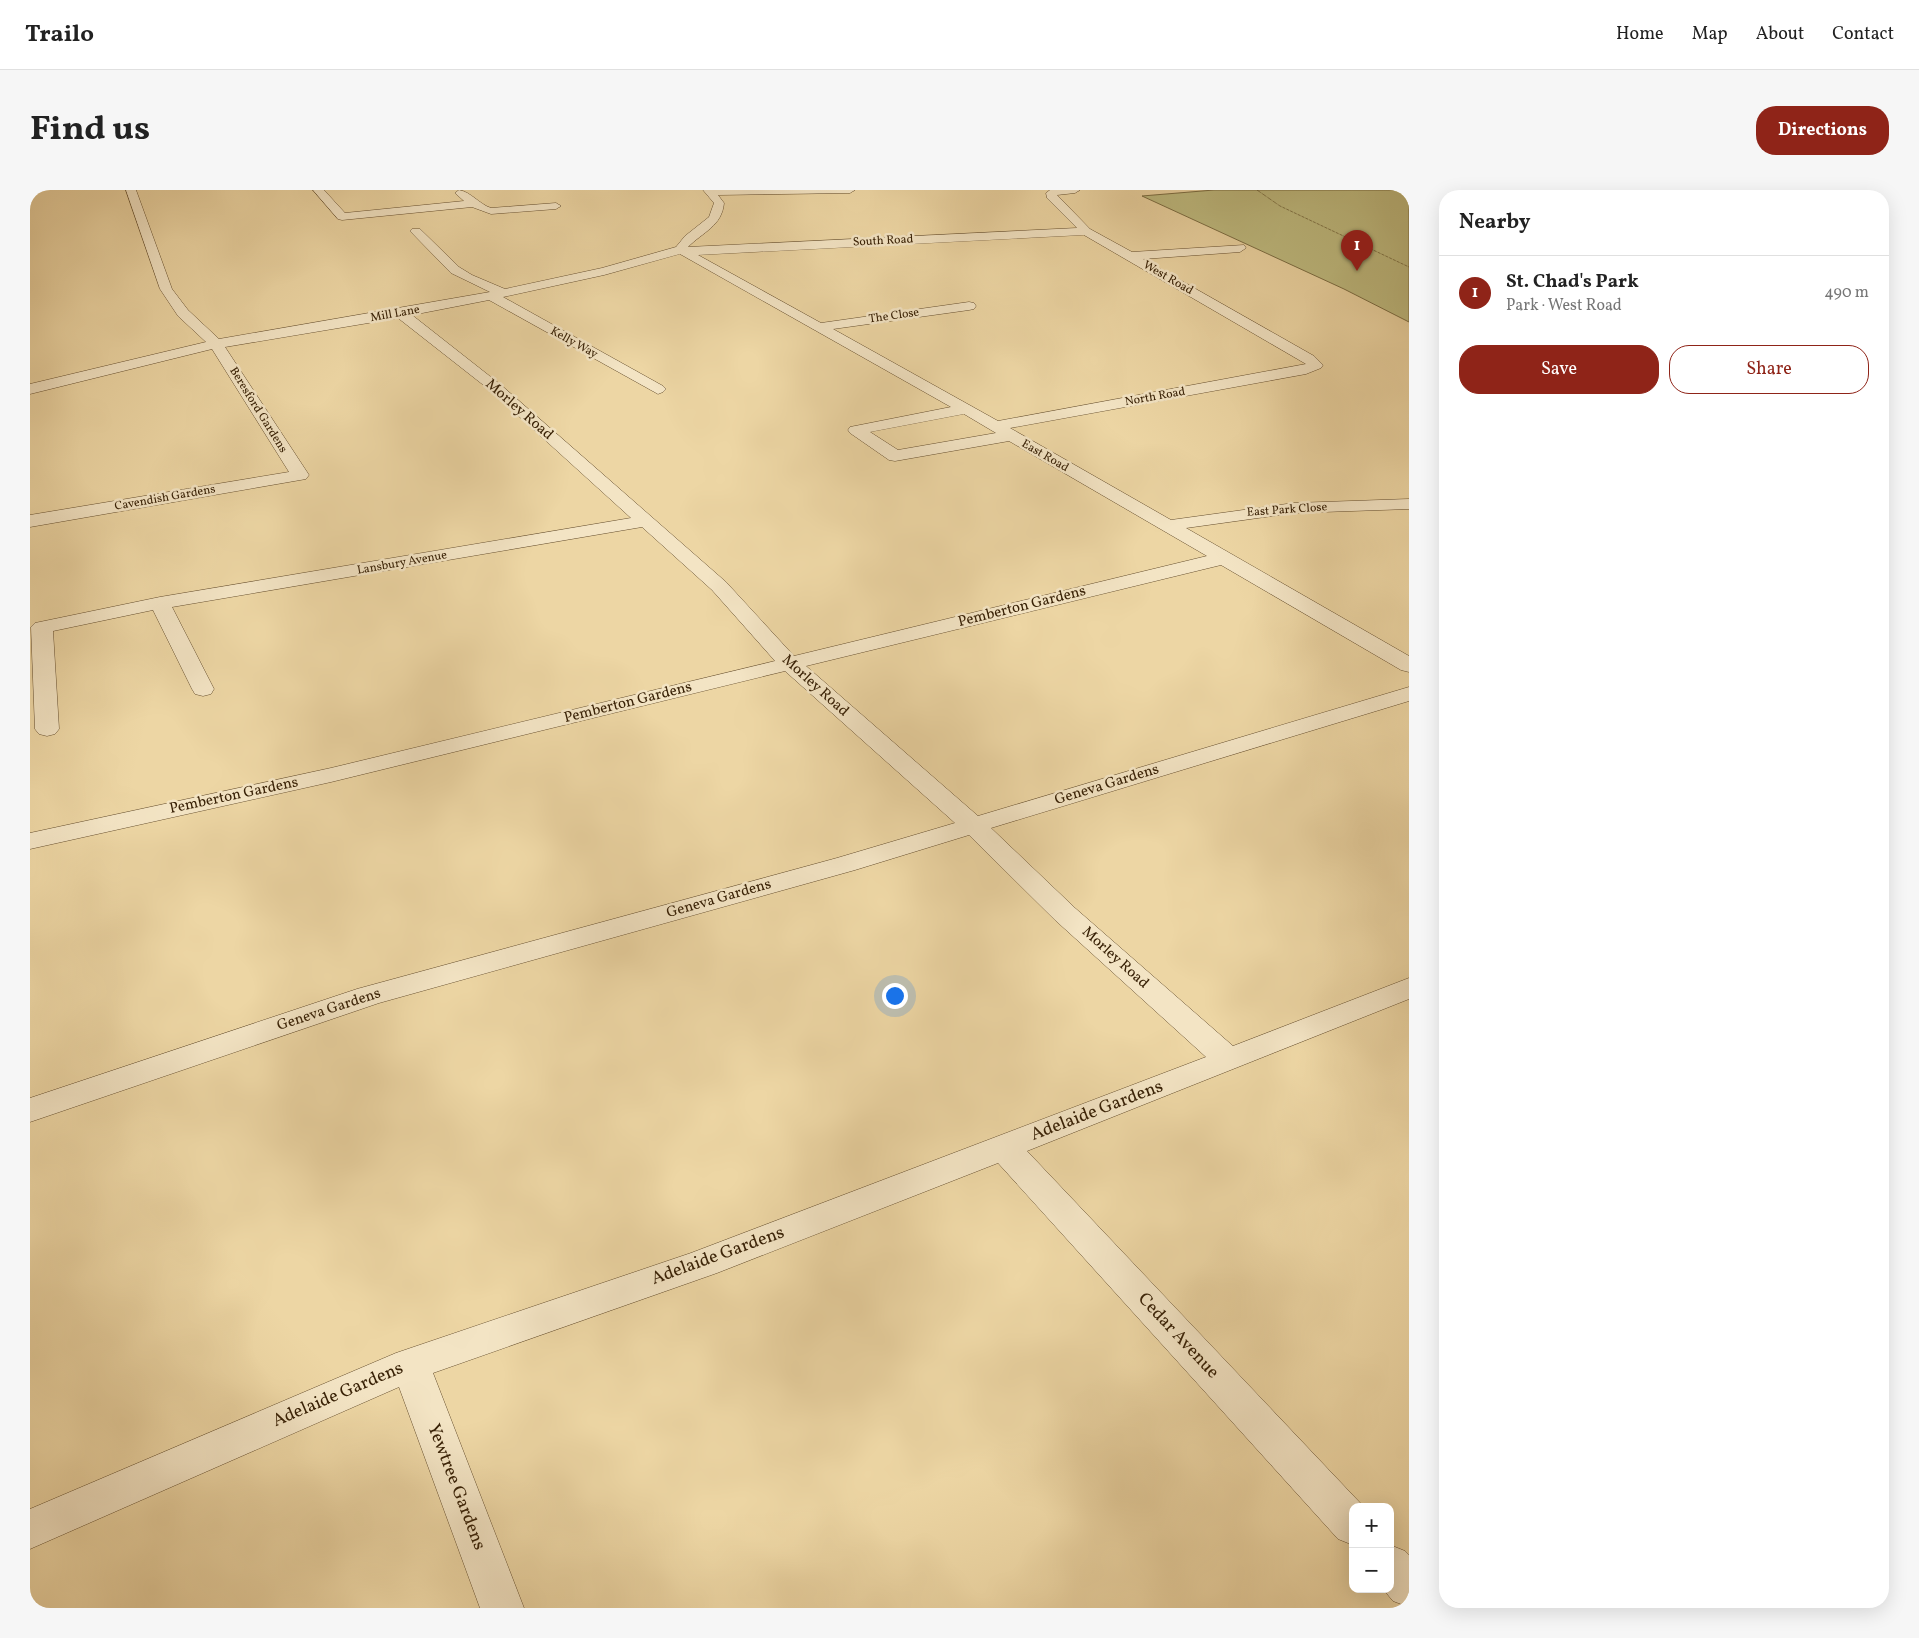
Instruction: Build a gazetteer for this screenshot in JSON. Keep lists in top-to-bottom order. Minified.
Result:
{"streets":{"street":["South Road","West Road","Mill Lane","The Close","Kelly Way","North Road","Beresford Gardens","Morley Road","East Road","Cavendish Gardens","East Park Close","Lansbury Avenue","Pemberton Gardens","Geneva Gardens","Adelaide Gardens","Cedar Avenue","Yewtree Gardens"]},"crossings":[["South Road","West Road"],["South Road","Mill Lane"],["South Road","East Road"],["West Road","North Road"],["Mill Lane","Kelly Way"],["Mill Lane","Beresford Gardens"],["Mill Lane","Morley Road"],["Mill Lane","East Road"],["The Close","East Road"],["North Road","East Road"],["Beresford Gardens","Cavendish Gardens"],["Morley Road","Lansbury Avenue"],["Morley Road","Pemberton Gardens"],["Morley Road","Geneva Gardens"],["Morley Road","Adelaide Gardens"],["East Road","East Park Close"],["East Road","Pemberton Gardens"],["Adelaide Gardens","Cedar Avenue"],["Adelaide Gardens","Yewtree Gardens"]],"page":{"header":"Trailo","nav":["Home","Map","About","Contact"],"title":"Find us","buttons":["Directions",["Save","Share"]],"heading":"Nearby","pins":"1","list":[{"mark":"1","name":"St. Chad's Park","note":"Park · West Road","value":"490 m"}],"map_buttons":["+","−"]}}
